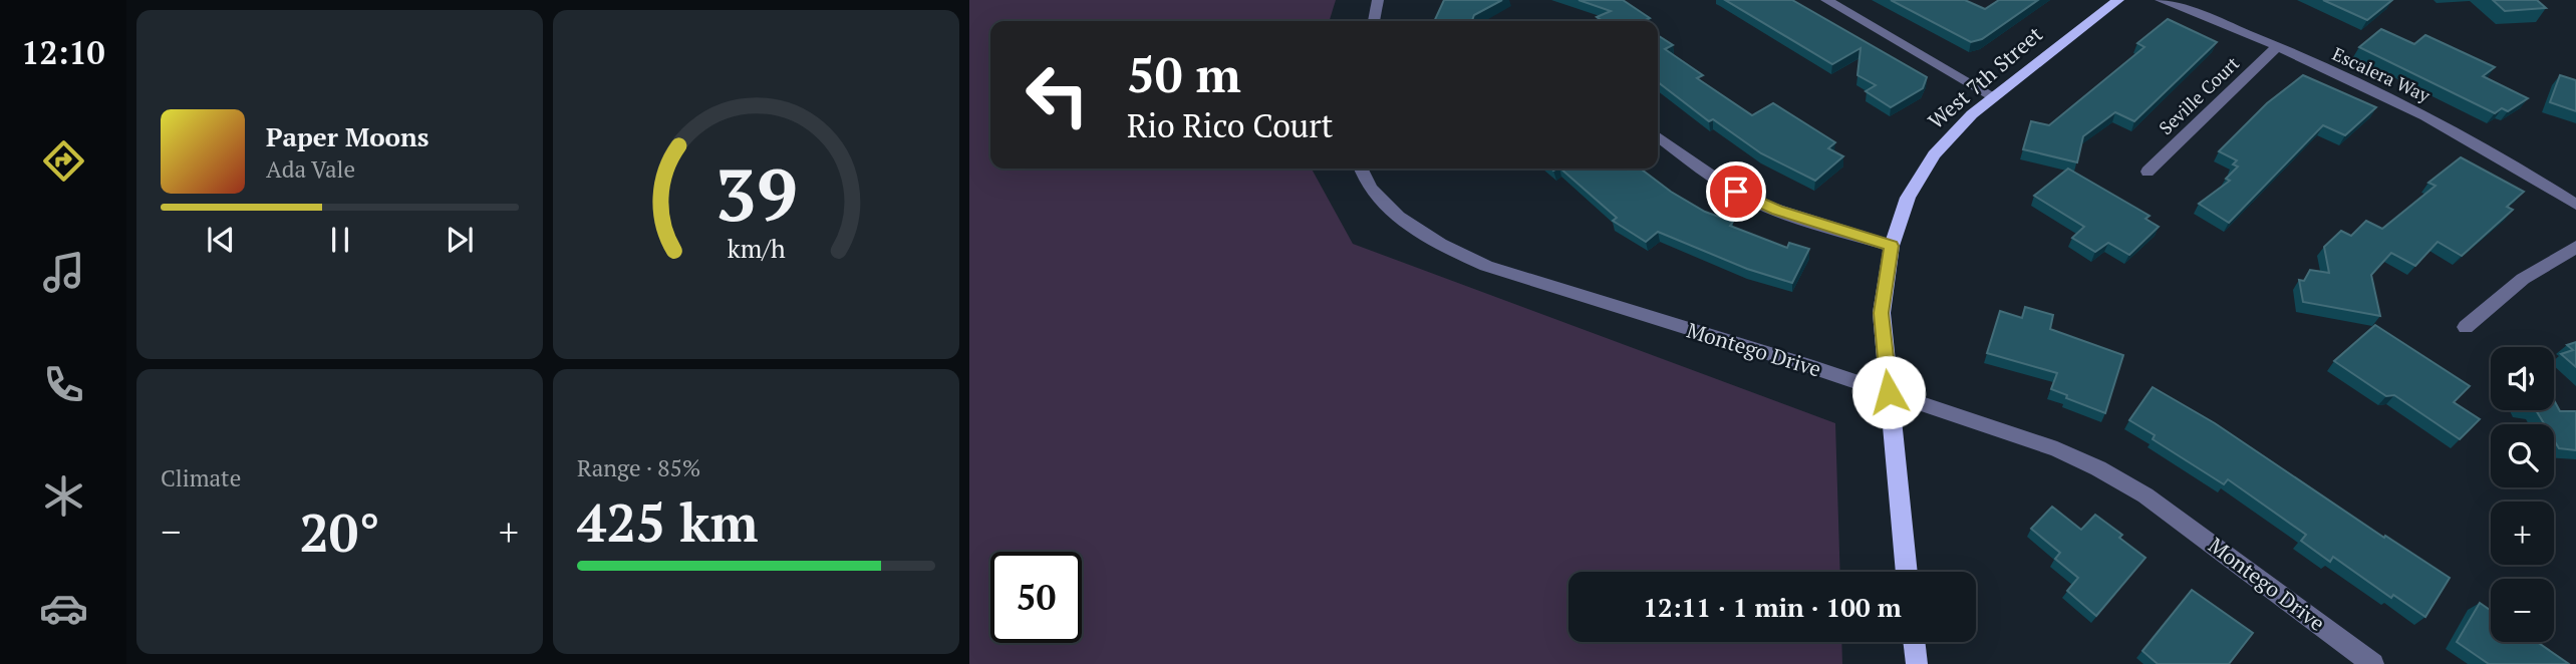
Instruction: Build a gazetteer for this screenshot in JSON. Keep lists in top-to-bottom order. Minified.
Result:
{"streets":{"main road":["West 7th Street"],"street":["Escalera Way","Seville Court","Montego Drive"]},"crossings":[["Escalera Way","Seville Court"],["West 7th Street","Montego Drive"]],"page":{"tabs":"12:10","turn":["50 m","Rio Rico Court"],"song":["Paper Moons","Ada Vale"],"map_buttons":["+","−"],"tile":["Climate",["Range · 85%","425 km"]],"heat":["−","20°","+"],"limit":"50","trip":"12:11 · 1 min · 100 m","gauge":["39","km/h"]}}
